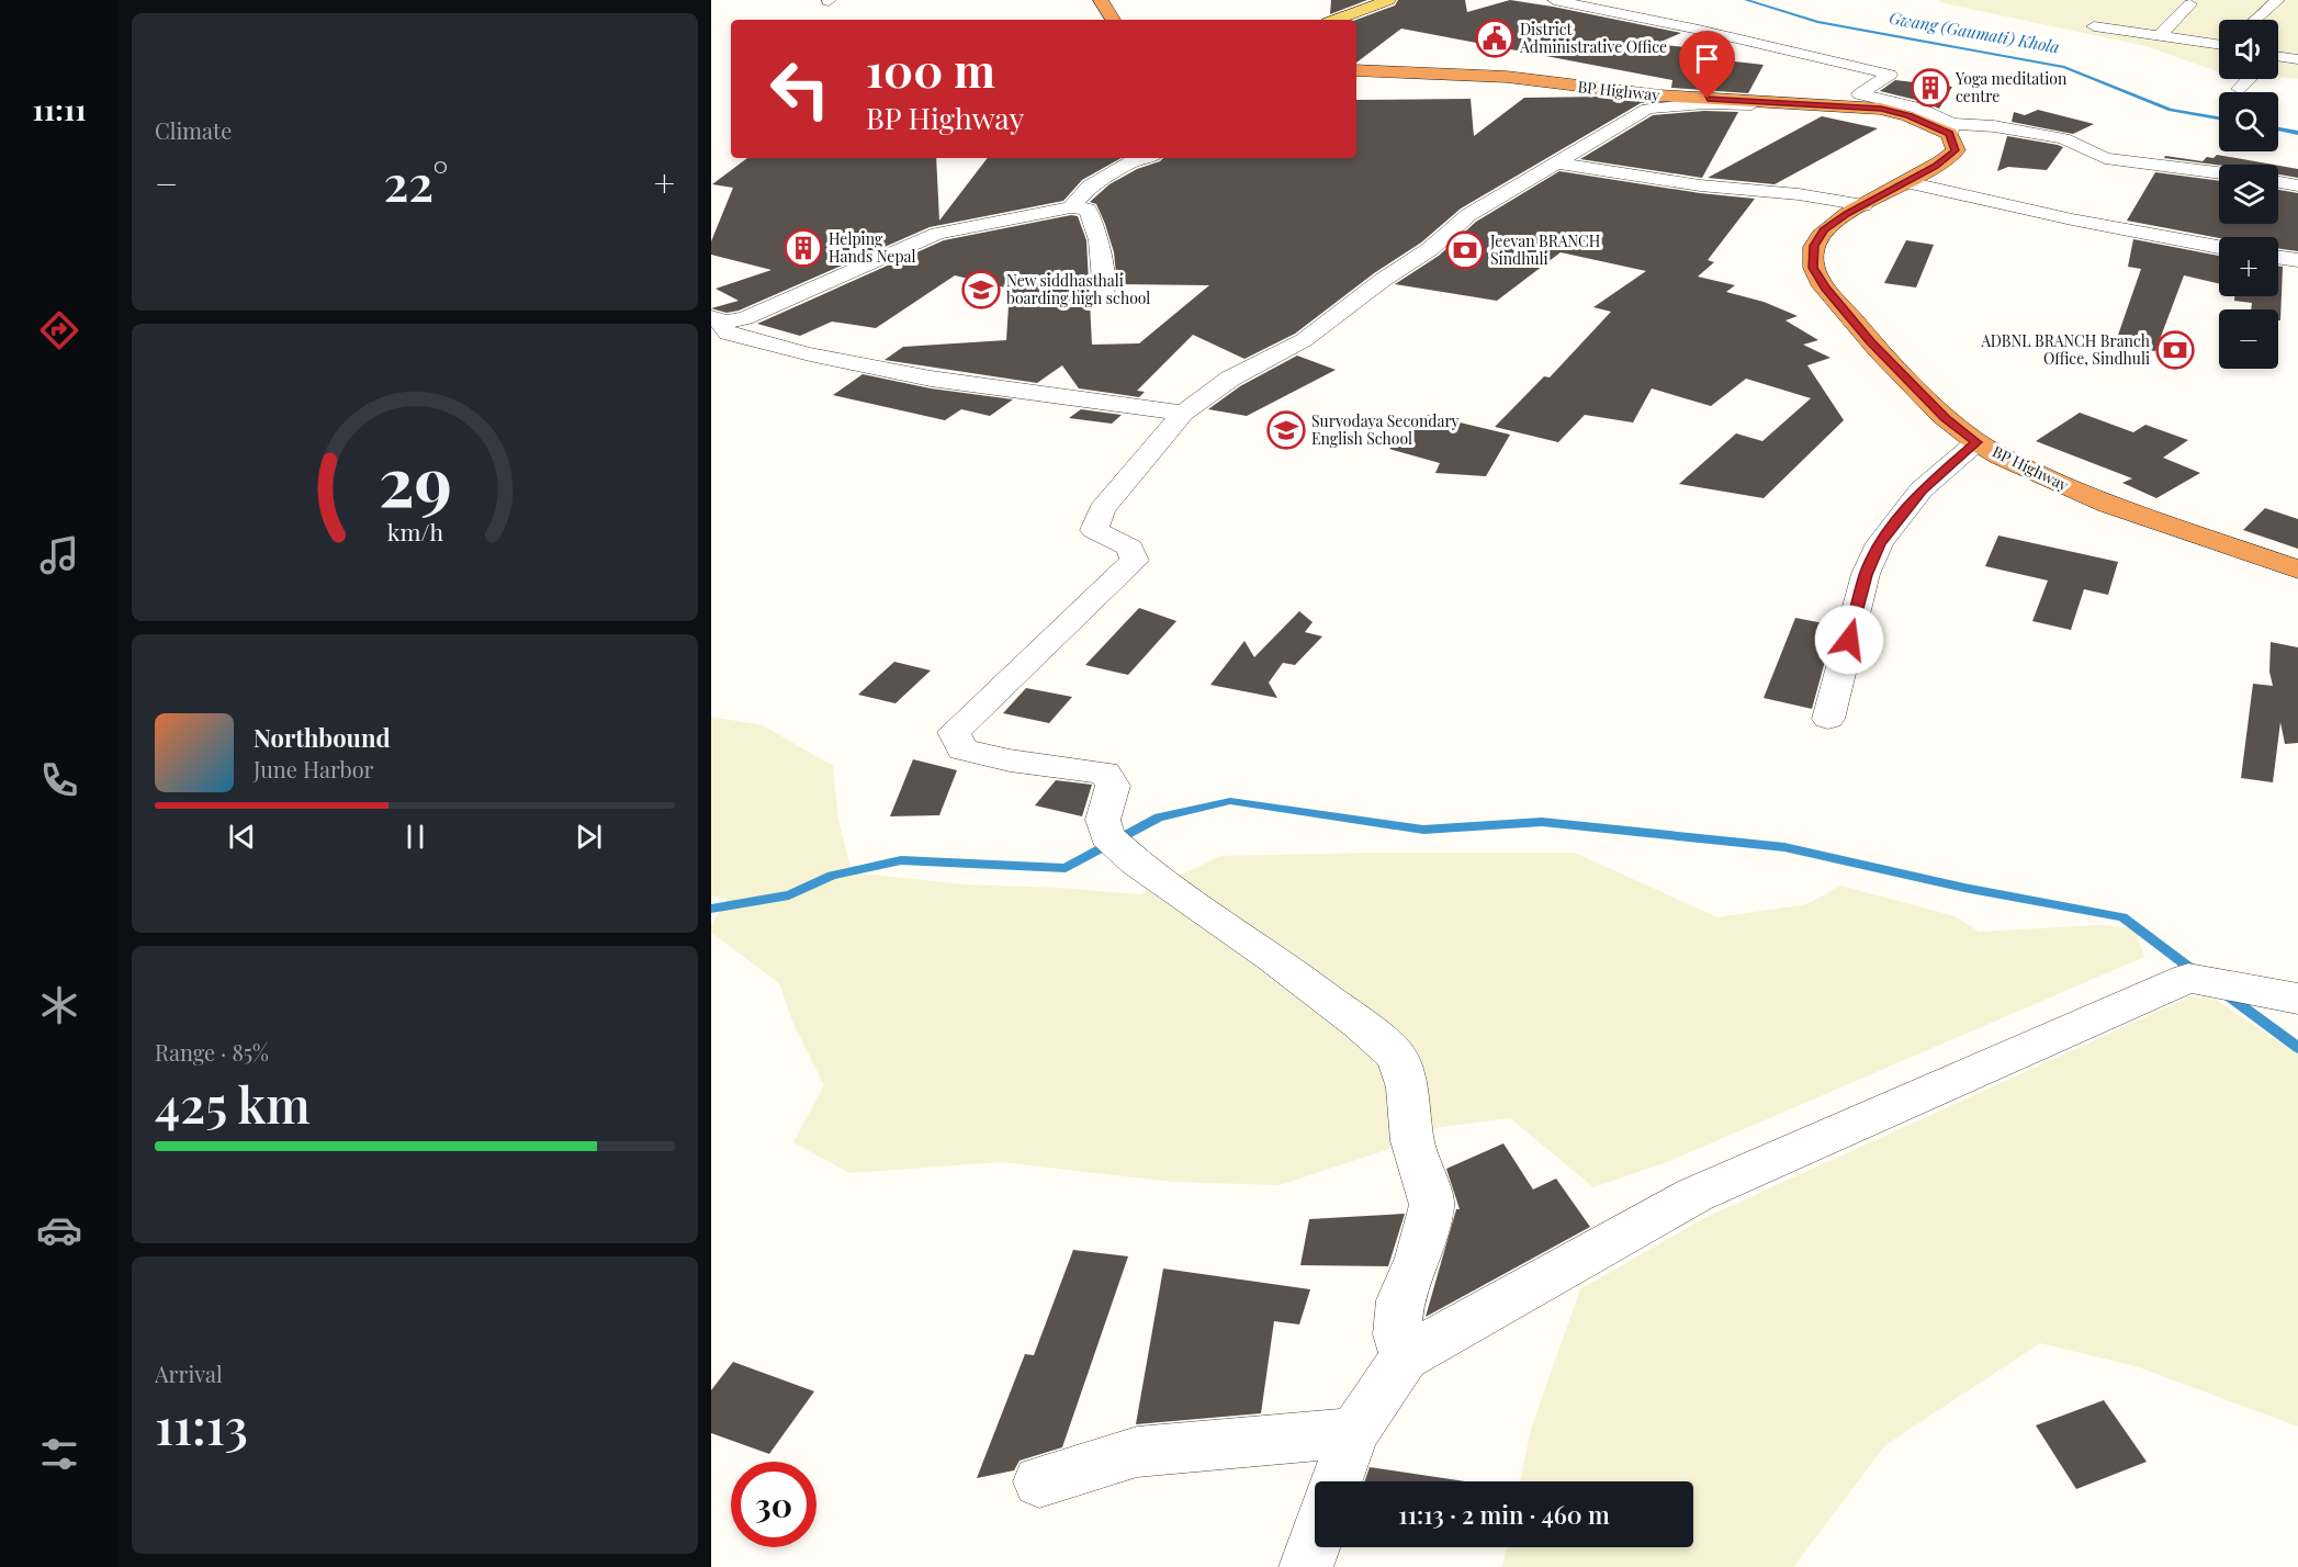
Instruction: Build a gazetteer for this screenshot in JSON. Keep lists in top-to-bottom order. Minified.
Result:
{"streets":{"highway":["BP Highway"]},"water":["Gwang (Gaumati) Khola"],"places":{"public building":["District Administrative Office"],"building":["Yoga meditation centre","Helping Hands Nepal"],"bank":["Jeevan BRANCH Sindhuli","ADBNL BRANCH Branch Office, Sindhuli"],"school or university":["New siddhasthali boarding high school","Suryodaya Secondary English School"]},"page":{"tabs":"11:11","tile":["Climate",["Range · 85%","425 km"],["Arrival","11:13"]],"map_buttons":["+","−"],"turn":["100 m","BP Highway"],"heat":["−","22°","+"],"song":["Northbound","June Harbor"],"limit":"30","trip":"11:13 · 2 min · 460 m","gauge":["29","km/h"]}}
